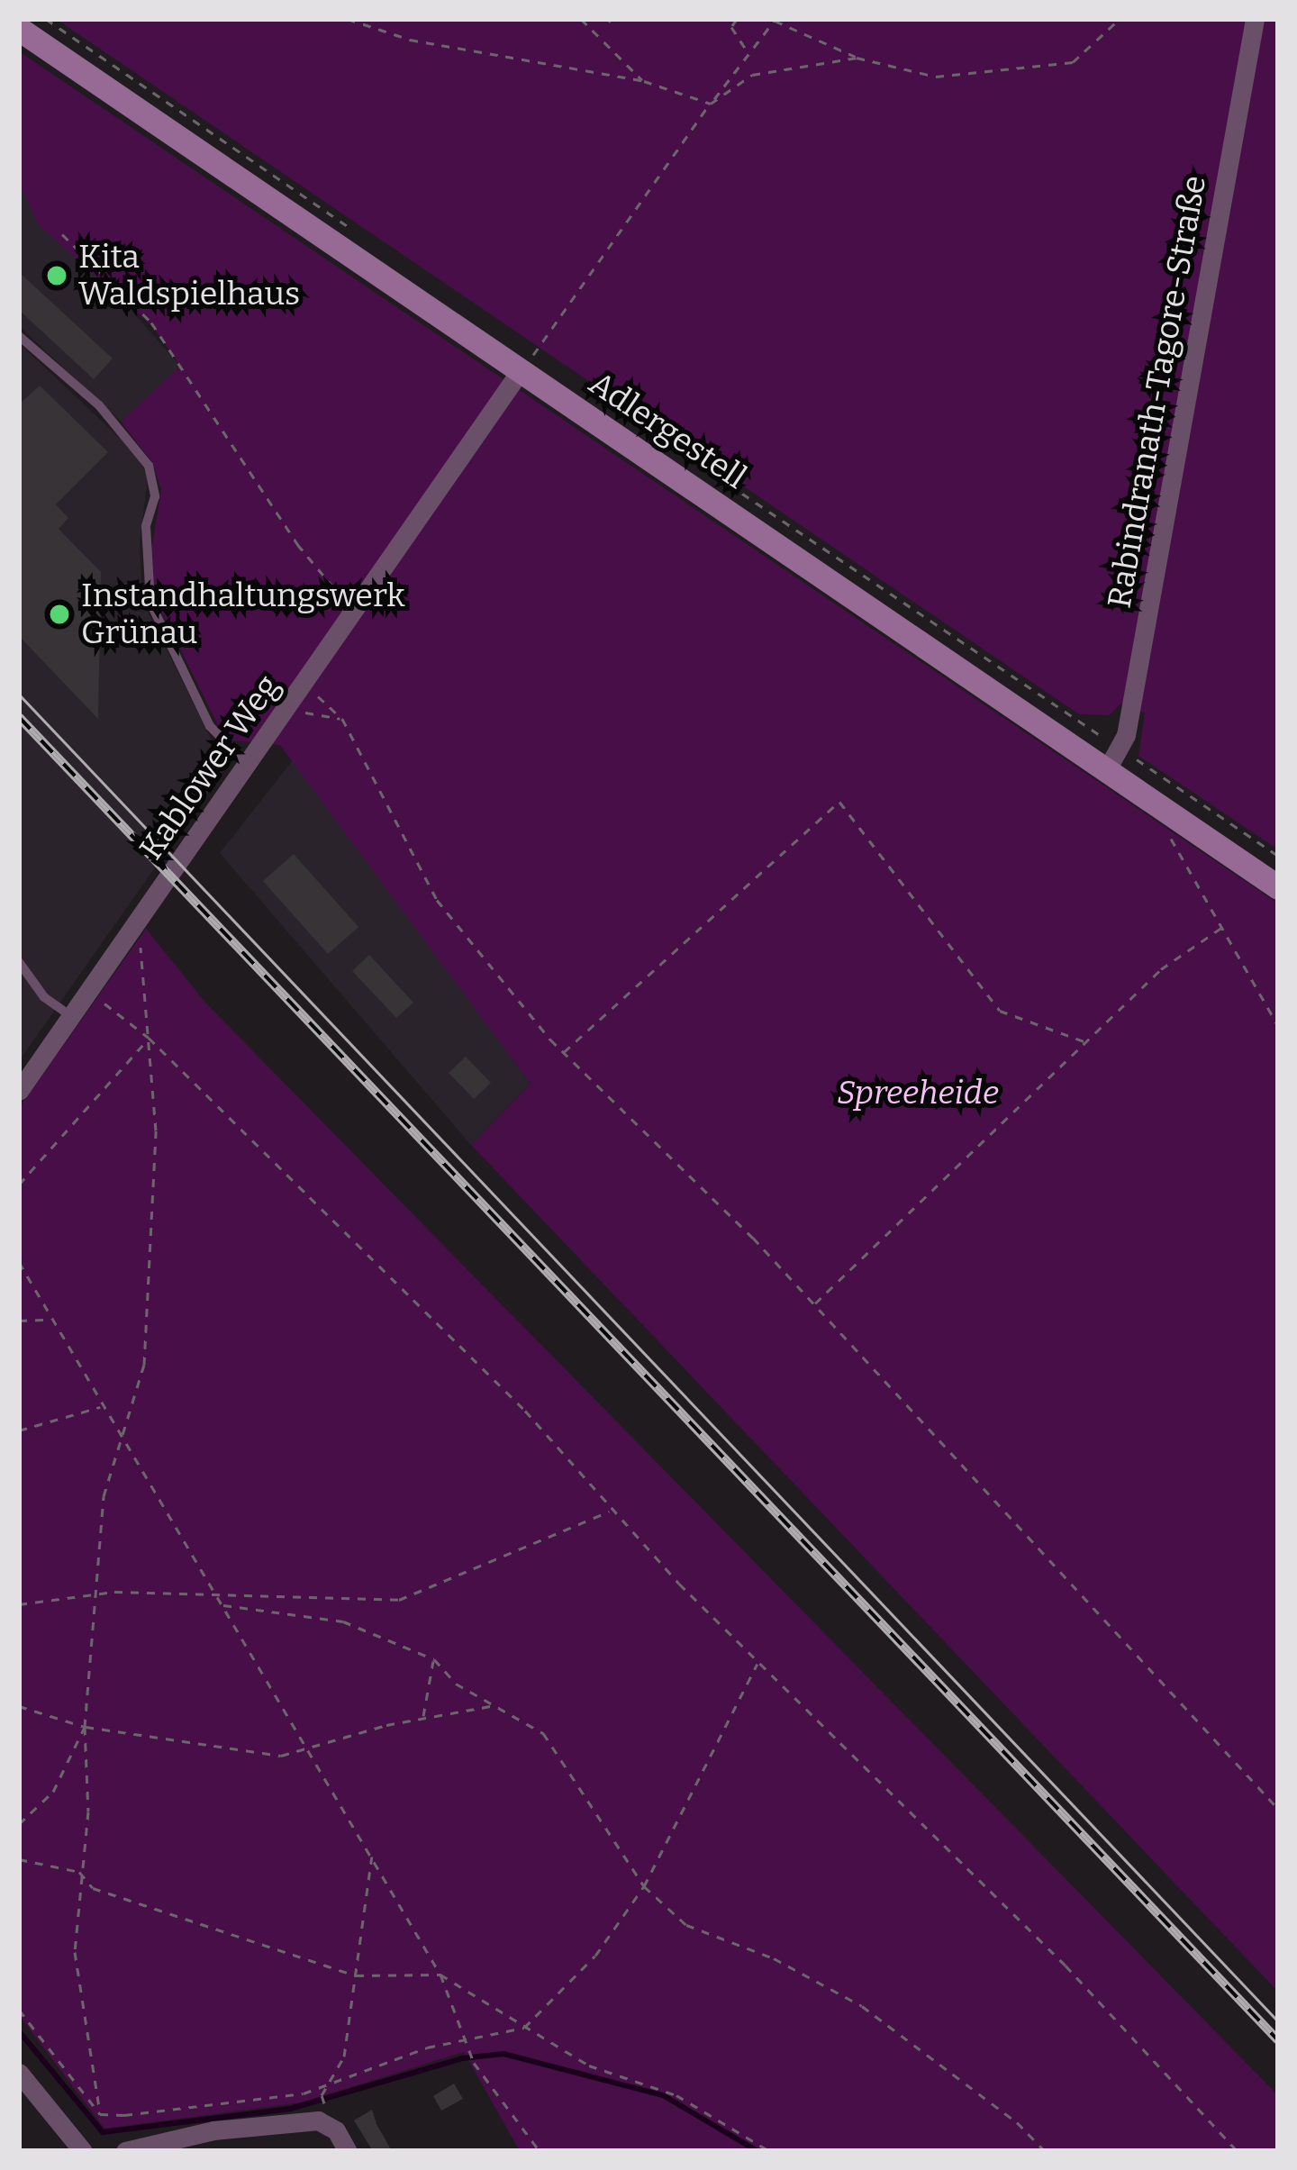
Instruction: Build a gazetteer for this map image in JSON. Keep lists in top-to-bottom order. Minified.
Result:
{"streets":{"main road":["Adlergestell"],"street":["Rabindranath-Tagore-Straße","Kablower Weg"]},"crossings":[["Rabindranath-Tagore-Straße","Adlergestell"],["Adlergestell","Kablower Weg"]],"parks":["Spreeheide"],"places":["Kita Waldspielhaus","Instandhaltungswerk Grünau"]}
